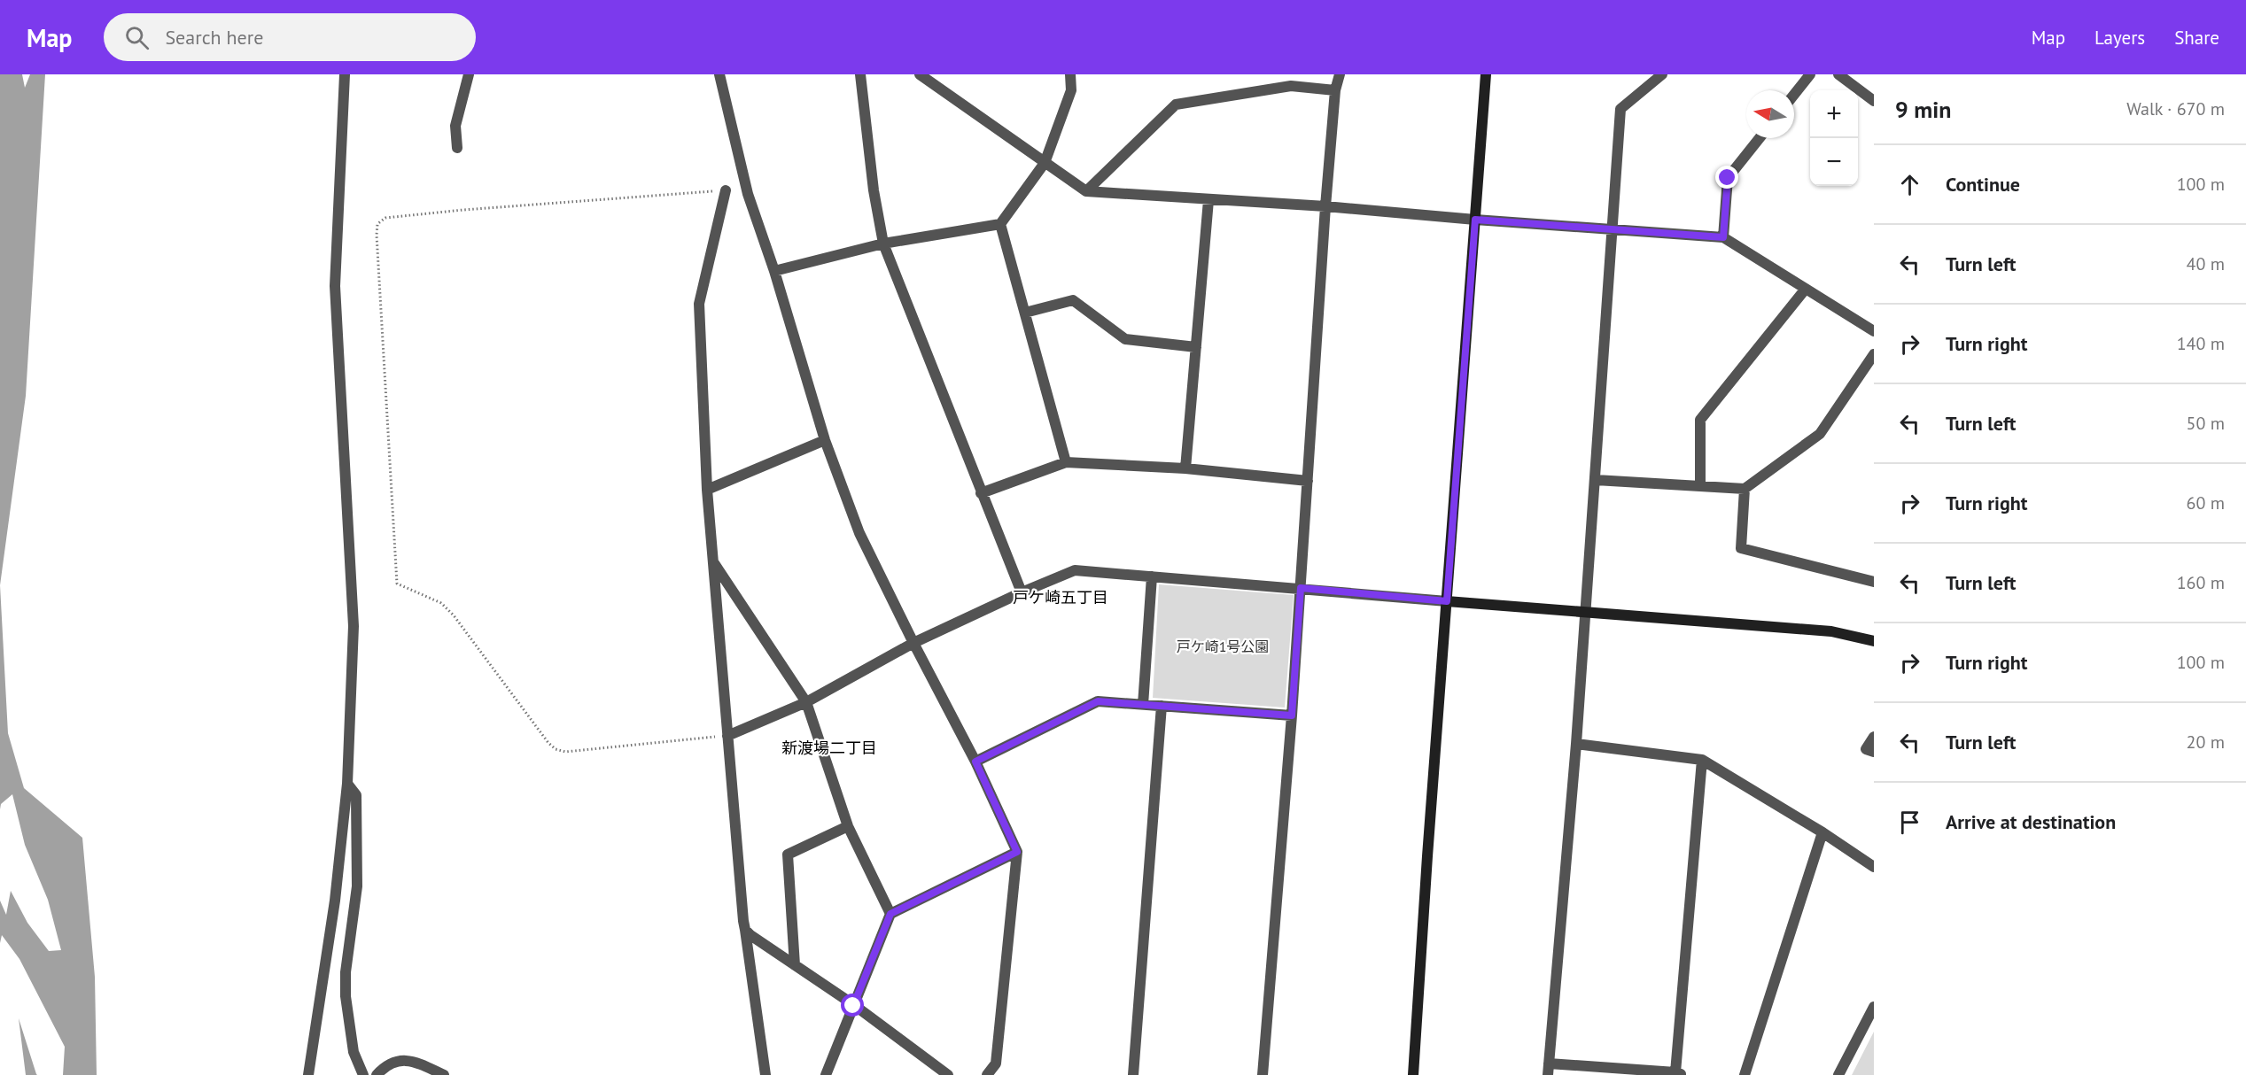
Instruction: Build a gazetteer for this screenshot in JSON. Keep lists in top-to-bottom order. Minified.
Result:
{"districts":["戸ケ崎五丁目","新渡場二丁目"],"parks":["戸ケ崎1号公園"],"north":"left","page":{"header":"Map","search":"Search here","nav":["Map","Layers","Share"],"heading":["9 min","Walk · 670 m"],"map_buttons":["+","−"],"list":[["Continue","100 m"],["Turn left","40 m"],["Turn right","140 m"],["Turn left","50 m"],["Turn right","60 m"],["Turn left","160 m"],["Turn right","100 m"],["Turn left","20 m"],"Arrive at destination"]}}
